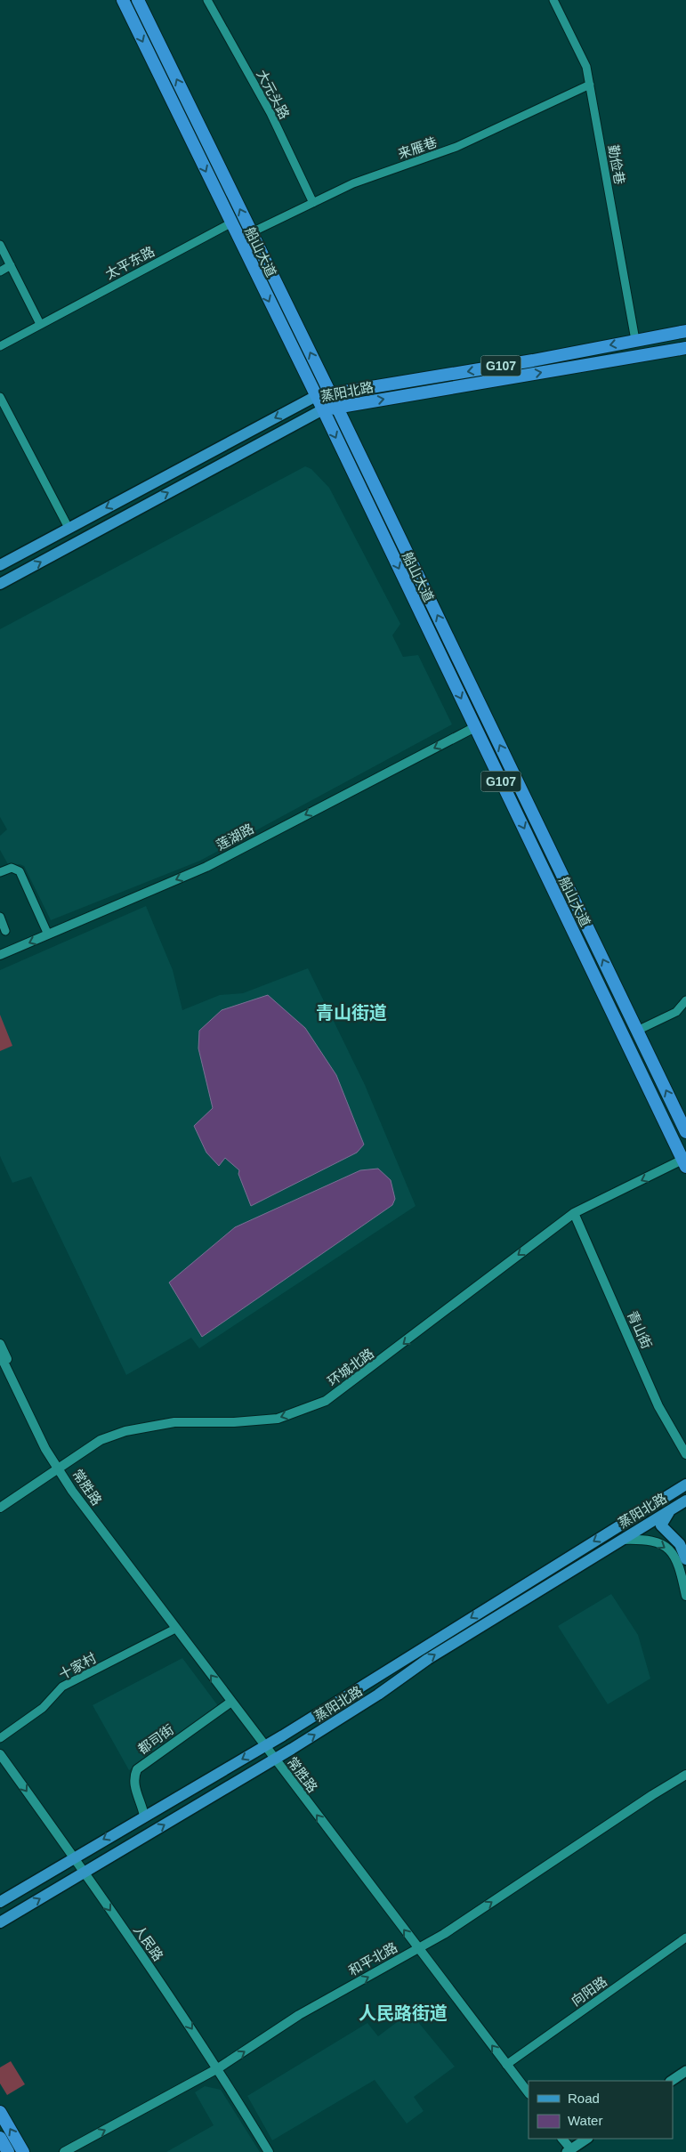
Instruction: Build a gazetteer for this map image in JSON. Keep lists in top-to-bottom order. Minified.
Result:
{"streets":{"highway":["船山大道","G107","蒸阳北路"],"street":["大元头路","来雁巷","勤俭巷","太平东路","莲湖路","青山街","环城北路","常胜路","十家村","都司街","人民路","和平北路","向阳路"]},"crossings":[["大元头路","来雁巷"],["来雁巷","勤俭巷"],["来雁巷","船山大道"],["勤俭巷","蒸阳北路"],["船山大道","太平东路"],["船山大道","蒸阳北路"],["船山大道","莲湖路"],["船山大道","环城北路"],["蒸阳北路","常胜路"],["蒸阳北路","都司街"],["蒸阳北路","人民路"],["青山街","环城北路"],["环城北路","常胜路"],["常胜路","十家村"],["常胜路","都司街"],["常胜路","和平北路"],["常胜路","向阳路"],["人民路","和平北路"]],"one_way":["莲湖路","环城北路","常胜路","人民路","和平北路"],"districts":["青山街道","人民路街道"],"legend":["Road","Water"]}
